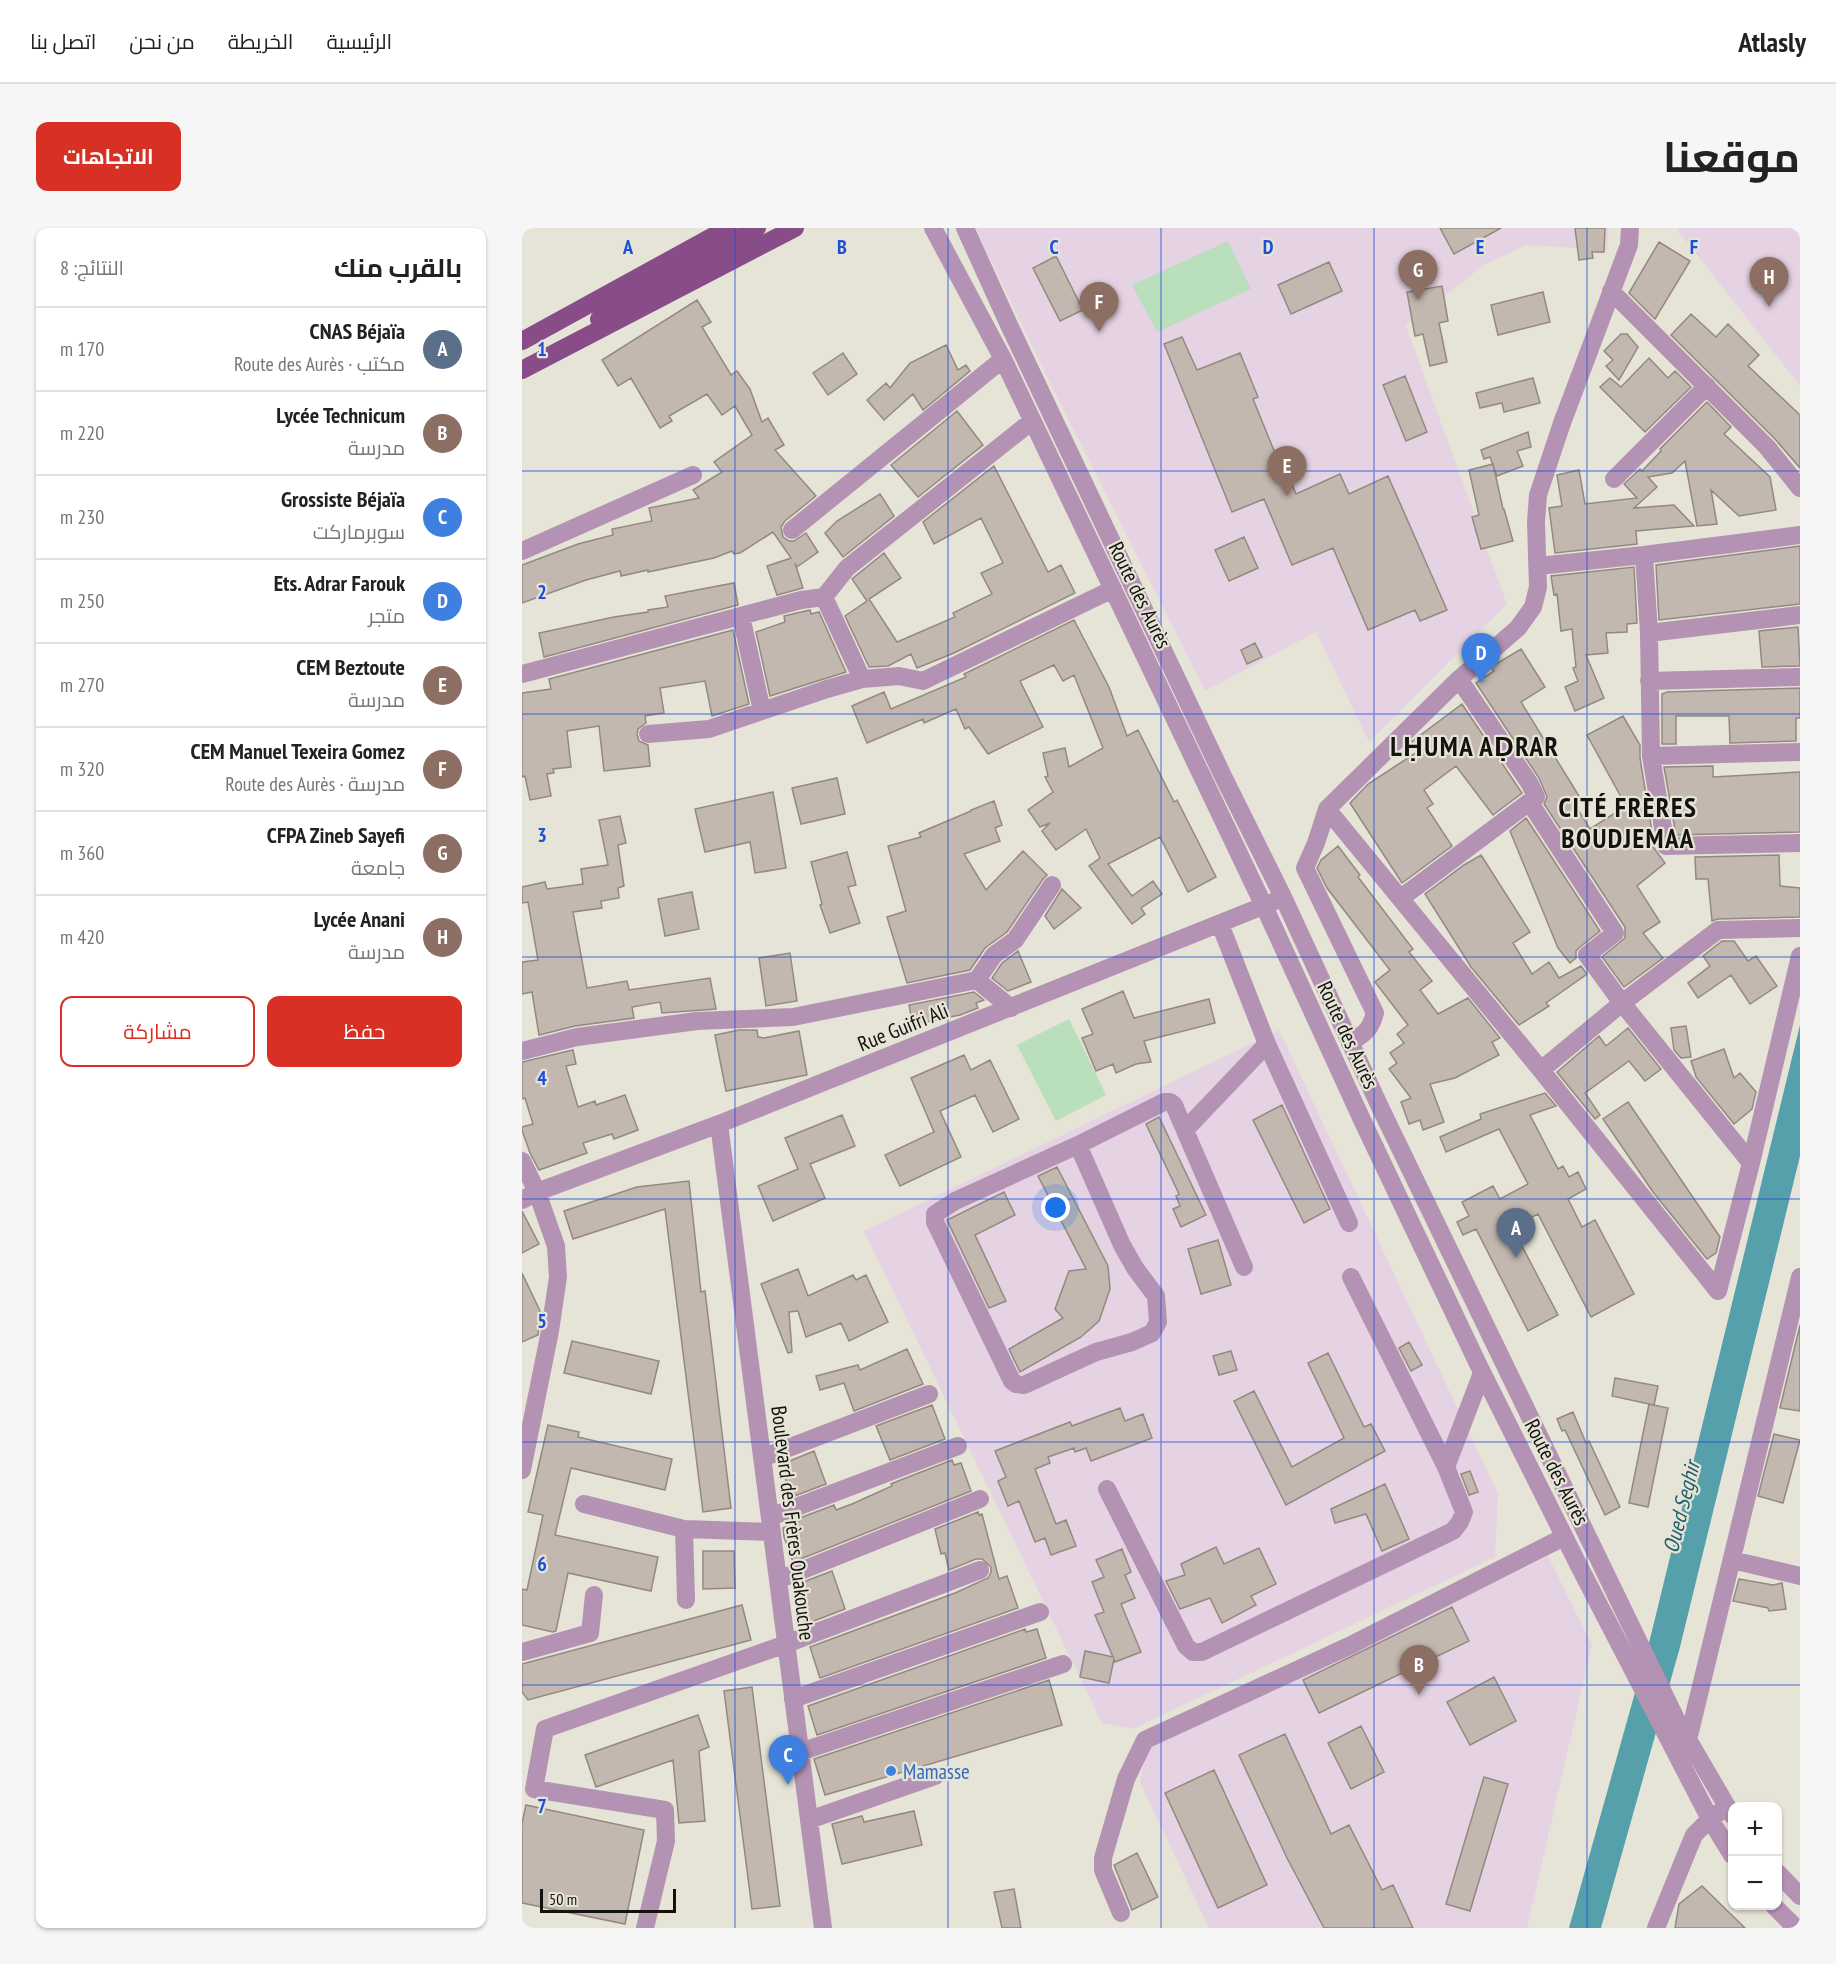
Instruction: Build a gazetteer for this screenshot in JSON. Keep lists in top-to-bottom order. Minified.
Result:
{"streets":{"street":["Route des Aurès","Rue Guifri Ali","Boulevard des Frères Ouakouche"]},"crossings":[["Route des Aurès","Rue Guifri Ali"],["Rue Guifri Ali","Boulevard des Frères Ouakouche"]],"districts":["LḤUMA AḌRAR","CITÉ FRÈRES BOUDJEMAA"],"water":["Oued Seghir"],"places":["Mamasse"],"scale_bar":"50 m","page":{"header":"Atlasly","nav":["الرئيسية","الخريطة","من نحن","اتصل بنا"],"title":"موقعنا","buttons":["الاتجاهات",["حفظ","مشاركة"]],"heading":["بالقرب منك","النتائج: 8"],"pins":["G","H","F","E","D","A","B","C"],"list":[{"mark":"A","name":"CNAS Béjaïa","note":"مكتب · Route des Aurès","value":"170 m"},{"mark":"B","name":"Lycée Technicum","note":"مدرسة","value":"220 m"},{"mark":"C","name":"Grossiste Béjaïa","note":"سوبرماركت","value":"230 m"},{"mark":"D","name":"Ets. Adrar Farouk","note":"متجر","value":"250 m"},{"mark":"E","name":"CEM Beztoute","note":"مدرسة","value":"270 m"},{"mark":"F","name":"CEM Manuel Texeira Gomez","note":"مدرسة · Route des Aurès","value":"320 m"},{"mark":"G","name":"CFPA Zineb Sayefi","note":"جامعة","value":"360 m"},{"mark":"H","name":"Lycée Anani","note":"مدرسة","value":"420 m"}],"map_buttons":["+","−"],"scale":"50 m"},"grid":{"columns":["A","B","C","D","E","F"],"rows":["1","2","3","4","5","6","7"]}}
